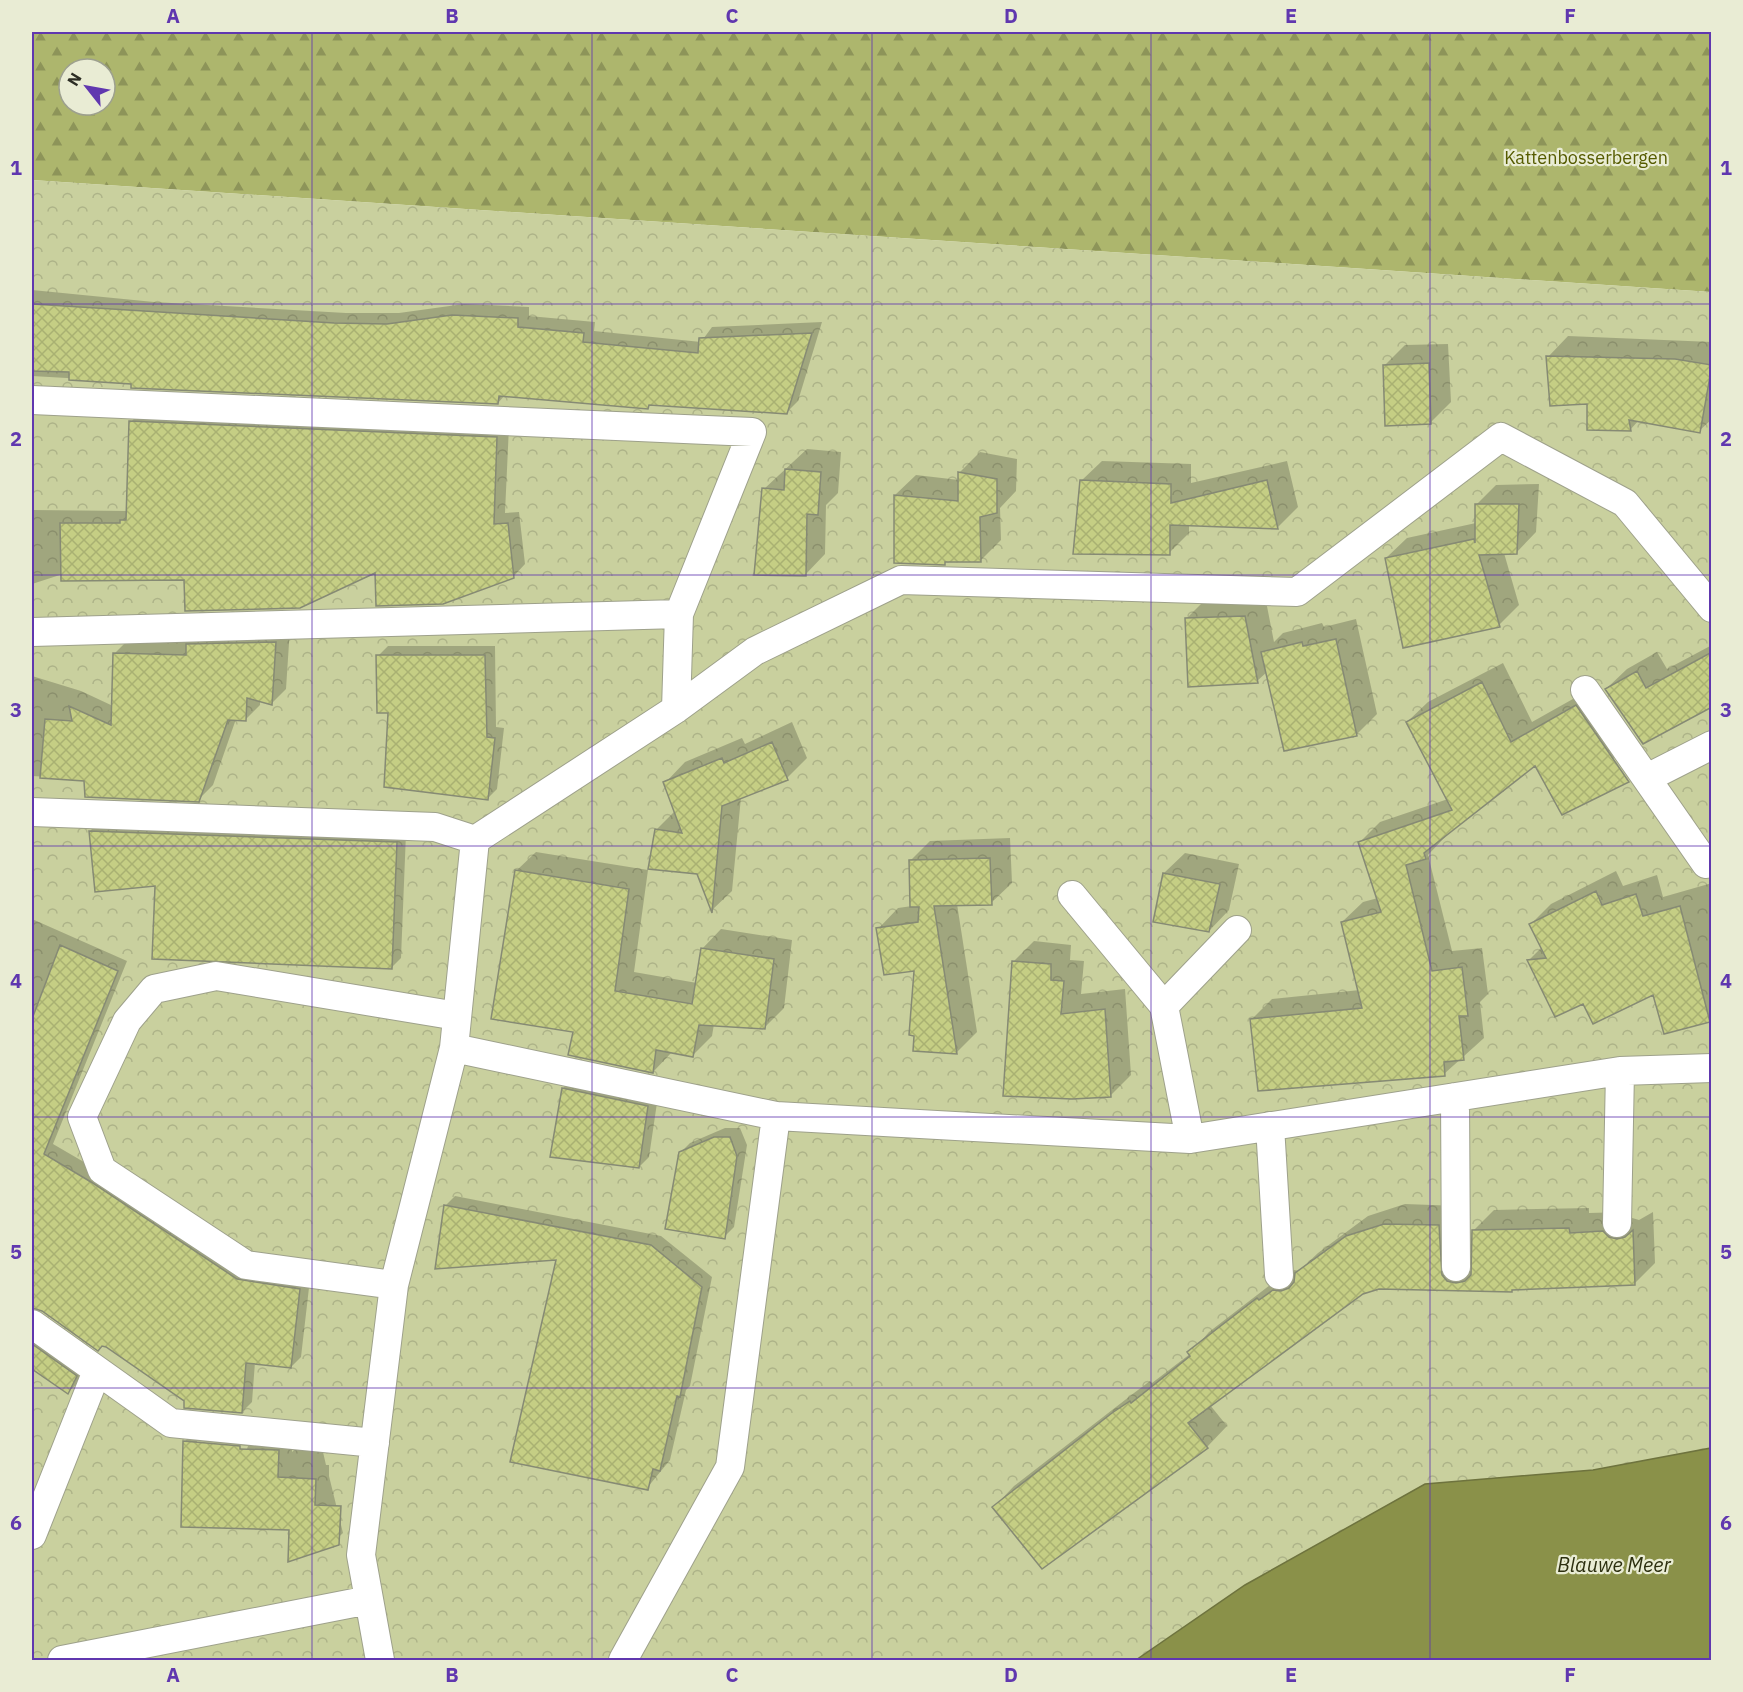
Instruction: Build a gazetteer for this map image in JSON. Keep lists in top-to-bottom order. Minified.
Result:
{"water":["Blauwe Meer"],"parks":["Kattenbosserbergen"],"north":"top left","grid":{"columns":["A","B","C","D","E","F"],"rows":["1","2","3","4","5","6"]}}
